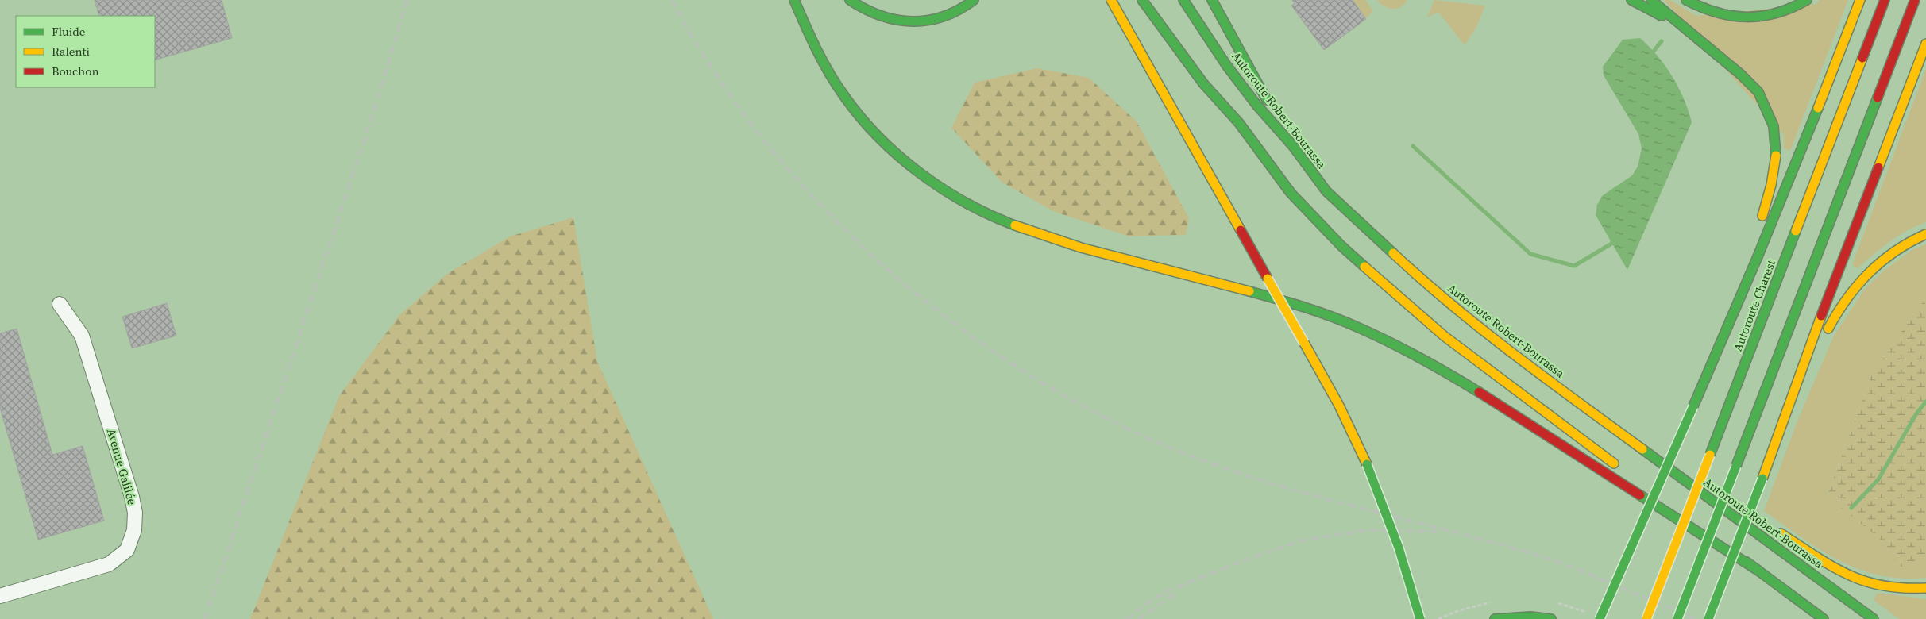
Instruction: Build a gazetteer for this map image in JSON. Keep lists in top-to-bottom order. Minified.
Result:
{"streets":{"main road":["Autoroute Robert-Bourassa","Autoroute Charest"],"street":["Avenue Galilée"]},"legend":["Fluide","Ralenti","Bouchon"]}
